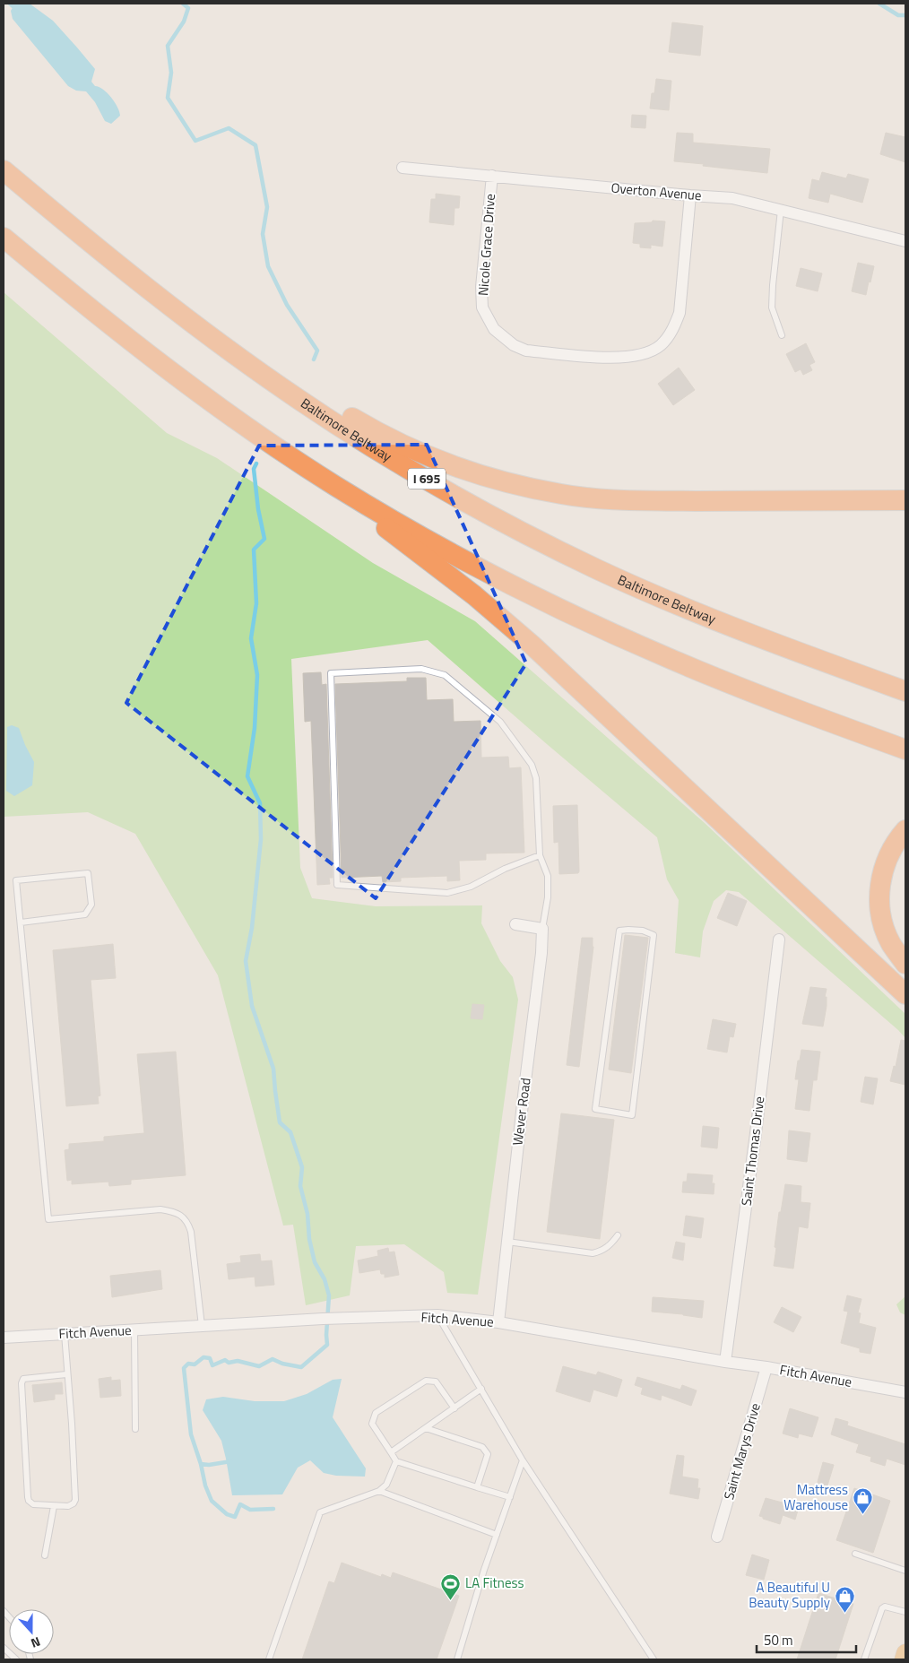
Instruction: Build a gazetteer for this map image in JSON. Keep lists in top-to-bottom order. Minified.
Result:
{"streets":{"highway":["Baltimore Beltway","I 695"],"street":["Overton Avenue","Nicole Grace Drive","Wever Road","Saint Thomas Drive","Fitch Avenue","Saint Marys Drive"]},"crossings":[["Overton Avenue","Nicole Grace Drive"],["Wever Road","Fitch Avenue"],["Saint Thomas Drive","Fitch Avenue"],["Fitch Avenue","Saint Marys Drive"]],"places":{"shop":["Mattress Warehouse","A Beautiful U Beauty Supply"],"sports":["LA Fitness"]},"scale_bar":"50 m","north":"bottom"}
